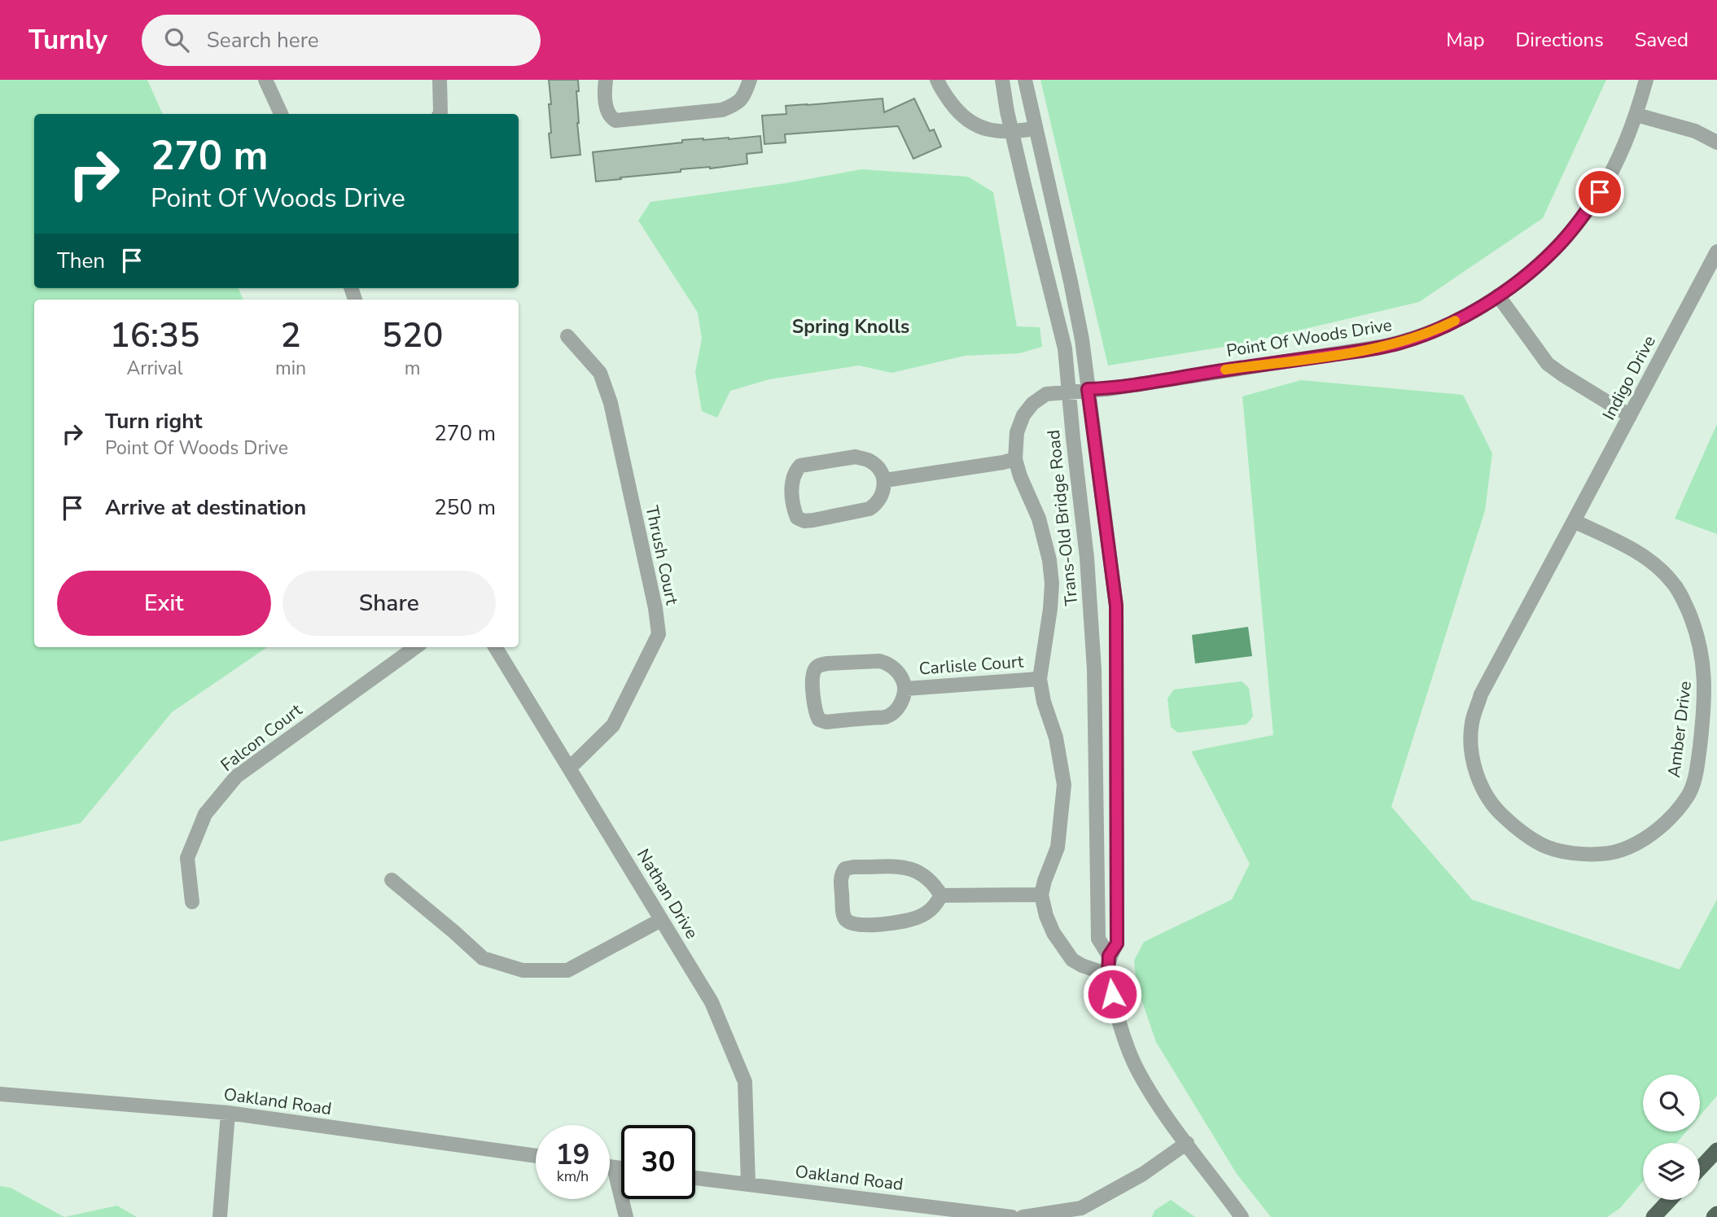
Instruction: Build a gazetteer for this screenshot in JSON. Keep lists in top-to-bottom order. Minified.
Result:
{"streets":{"street":["Point Of Woods Drive","Indigo Drive","Trans-Old Bridge Road","Thrush Court","Carlisle Court","Amber Drive","Falcon Court","Nathan Drive","Oakland Road"]},"crossings":[["Point Of Woods Drive","Trans-Old Bridge Road"],["Point Of Woods Drive","Carlisle Court"],["Indigo Drive","Amber Drive"],["Trans-Old Bridge Road","Carlisle Court"],["Thrush Court","Nathan Drive"],["Nathan Drive","Oakland Road"]],"districts":["Spring Knolls"],"page":{"header":"Turnly","search":"Search here","nav":["Map","Directions","Saved"],"turn":["270 m","Point Of Woods Drive"],"then":"Then","eta":["16:35","Arrival","2","min","520","m"],"list":[{"name":"Turn right","note":"Point Of Woods Drive","value":"270 m"},{"name":"Arrive at destination","value":"250 m"}],"buttons":["Exit","Share"],"speed":"19 km/h","limit":"30"}}
